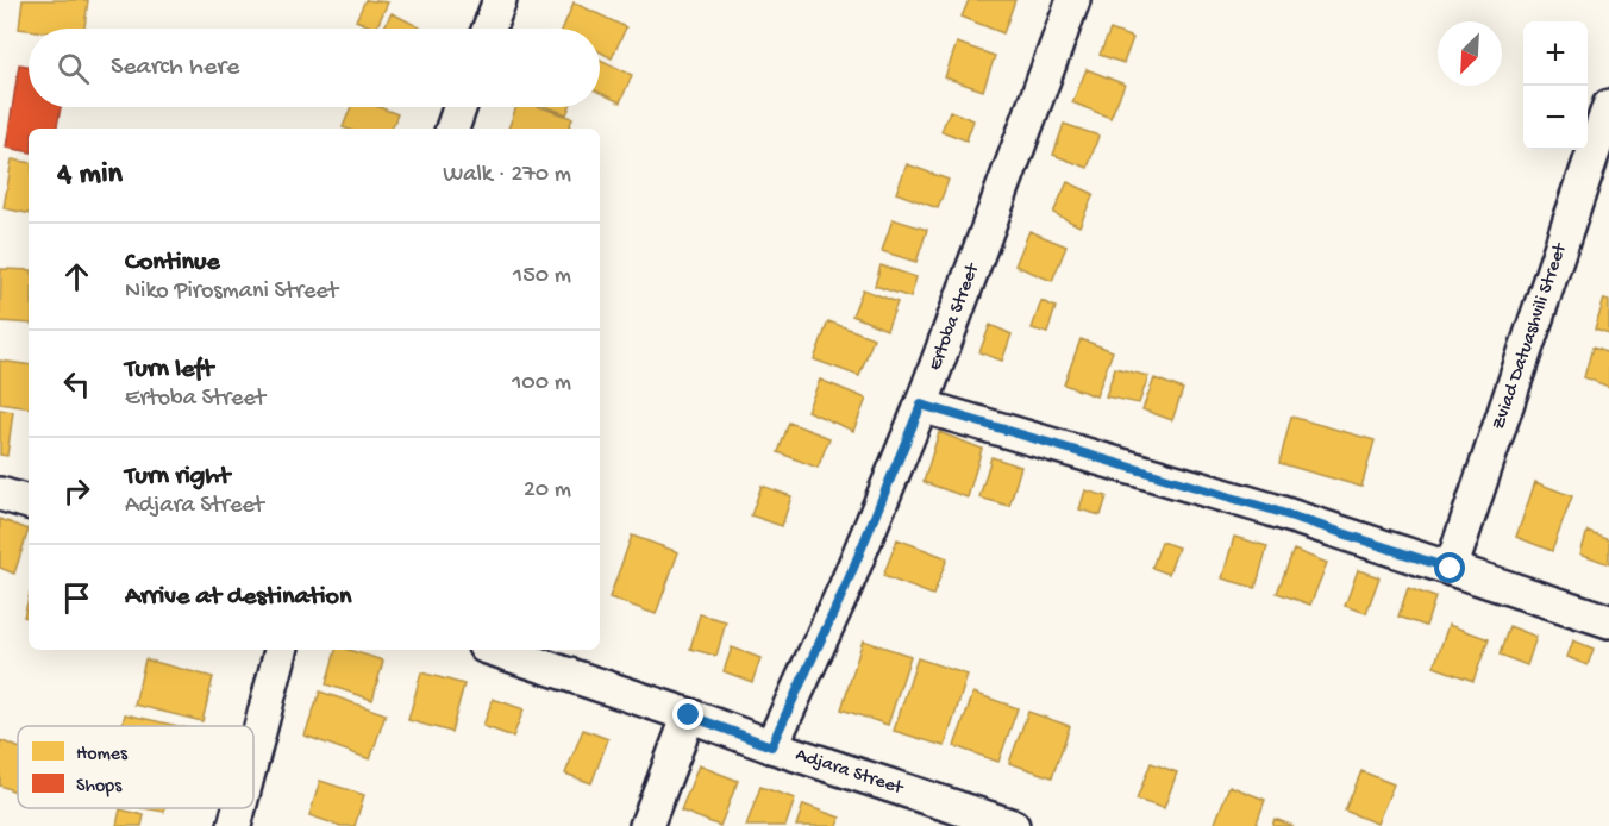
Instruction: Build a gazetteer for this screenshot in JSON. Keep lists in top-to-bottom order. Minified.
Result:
{"streets":{"street":["Ertoba Street","Zviad Datuashvili Street","Adjara Street"]},"crossings":[["Ertoba Street","Adjara Street"]],"legend":["Homes","Shops"],"north":"bottom left","page":{"map_buttons":["+","−"],"search":"Search here","heading":["4 min","Walk · 270 m"],"list":[["Continue","Niko Pirosmani Street","150 m"],["Turn left","Ertoba Street","100 m"],["Turn right","Adjara Street","20 m"],"Arrive at destination"]}}
